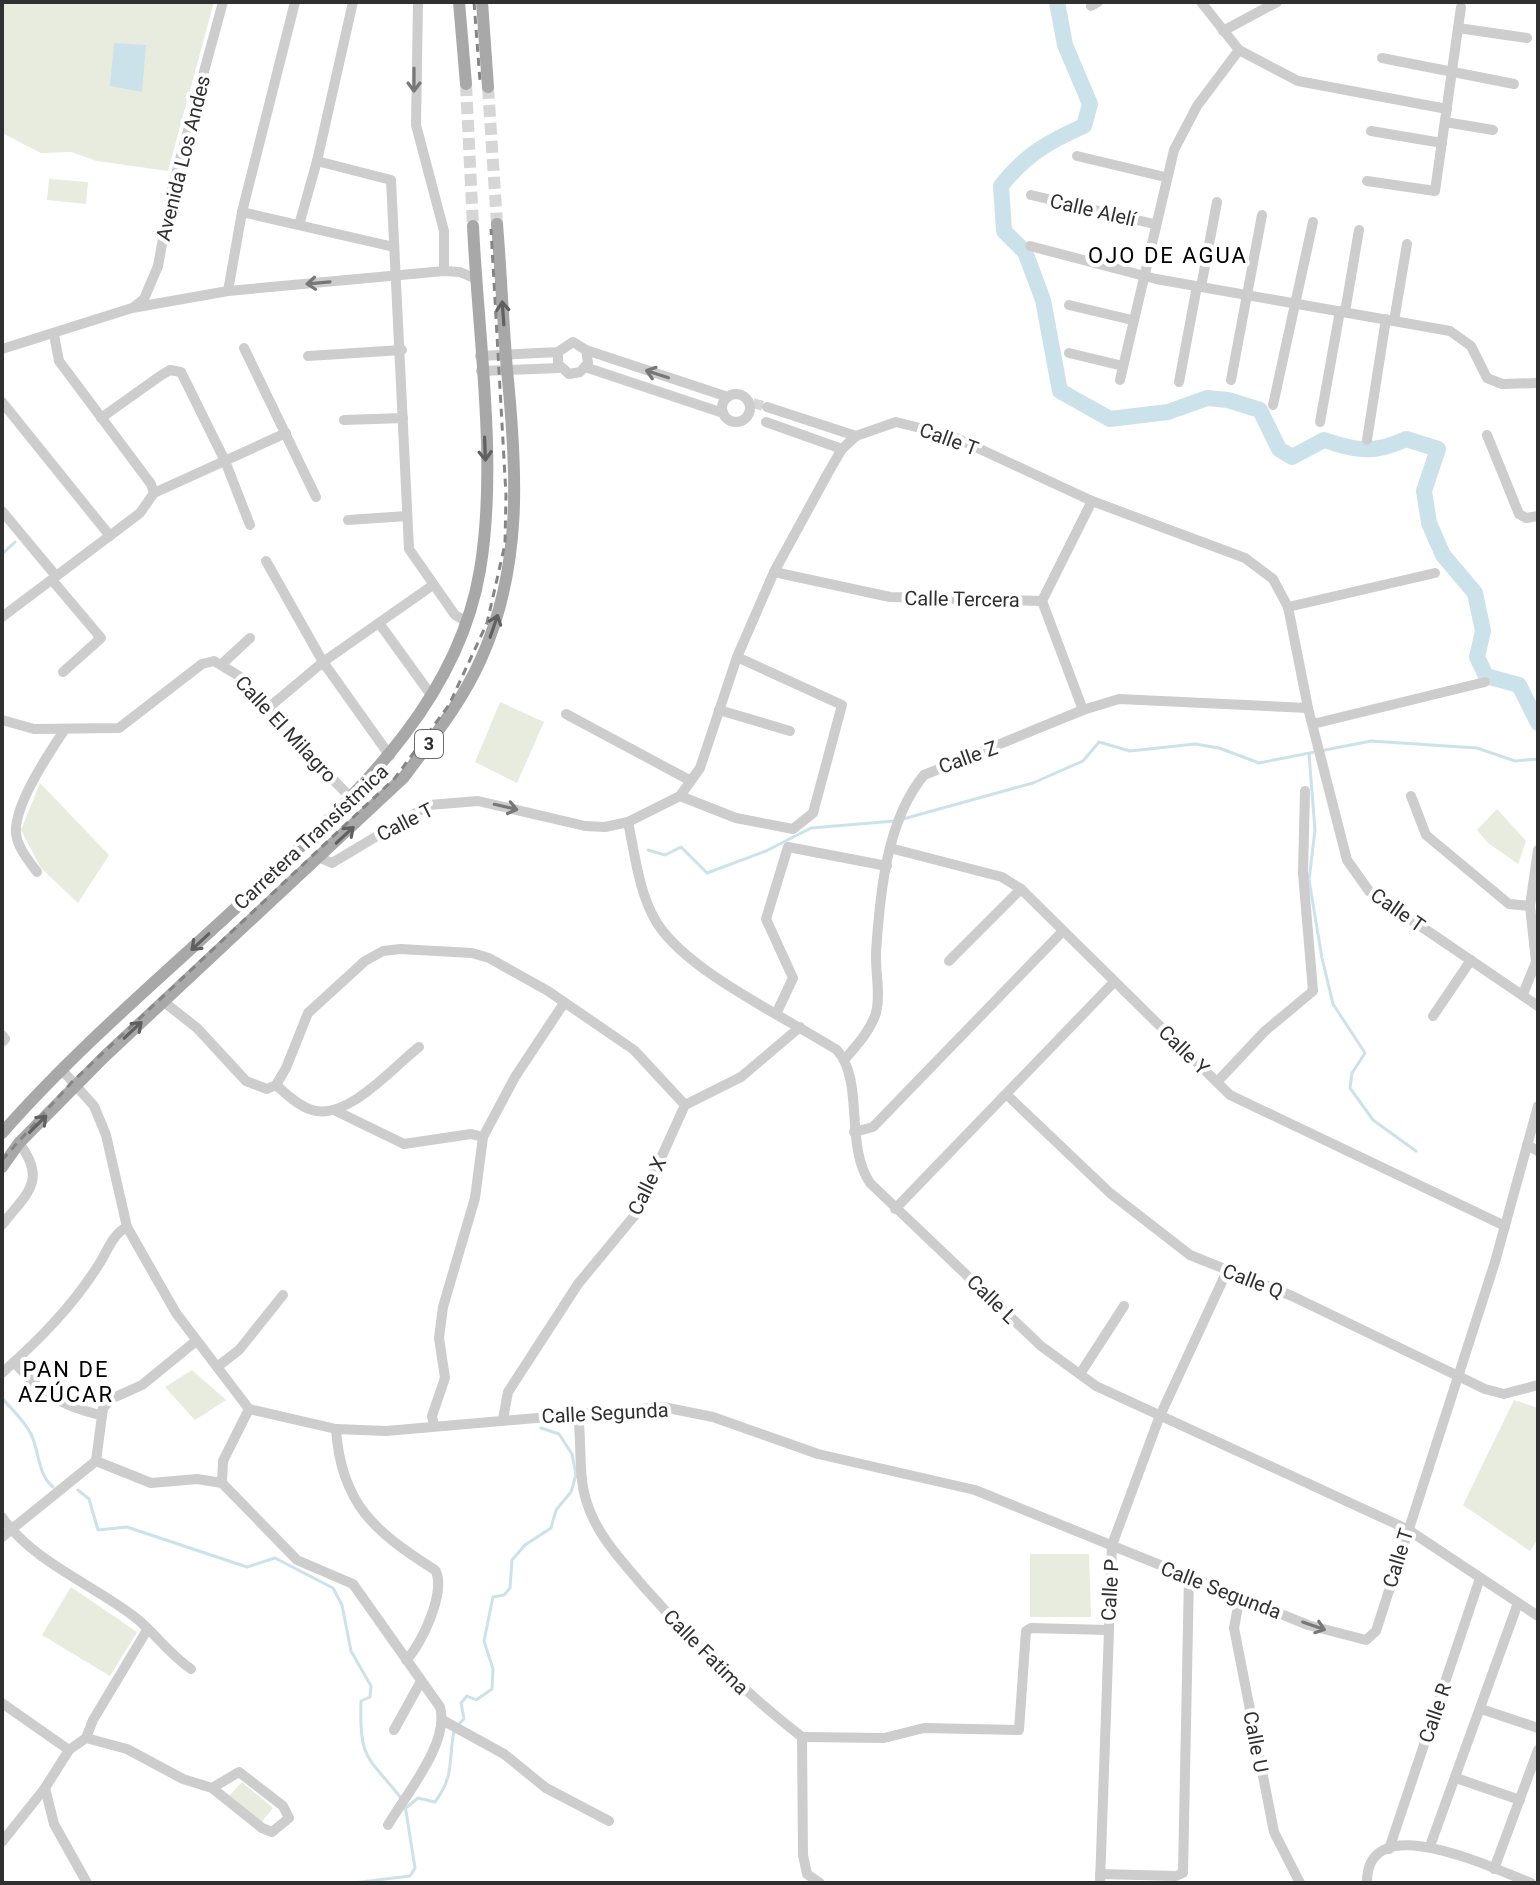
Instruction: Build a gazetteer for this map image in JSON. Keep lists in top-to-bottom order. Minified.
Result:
{"streets":{"main road":["3","Carretera Transístmica"],"street":["Avenida Los Andes","Calle Alelí","Calle T","Calle Tercera","Calle El Milagro","Calle Z","Calle Y","Calle X","Calle Q","Calle L","Calle Segunda","Calle P","Calle Fatima","Calle R","Calle U"]},"crossings":[["Calle T","Calle Tercera"],["Calle T","Calle Z"],["Calle T","Carretera Transístmica"],["Calle T","Calle Y"],["Calle T","Calle Q"],["Calle T","Calle L"],["Calle T","Calle Segunda"],["Calle El Milagro","Carretera Transístmica"],["Calle Z","Calle Y"],["Calle Z","Calle L"],["Calle X","Calle Segunda"],["Calle Q","Calle P"],["Calle L","Calle P"],["Calle L","Calle R"],["Calle Segunda","Calle P"],["Calle Segunda","Calle Fatima"],["Calle Segunda","Calle U"]],"districts":["OJO DE AGUA","PAN DE AZÚCAR"]}
